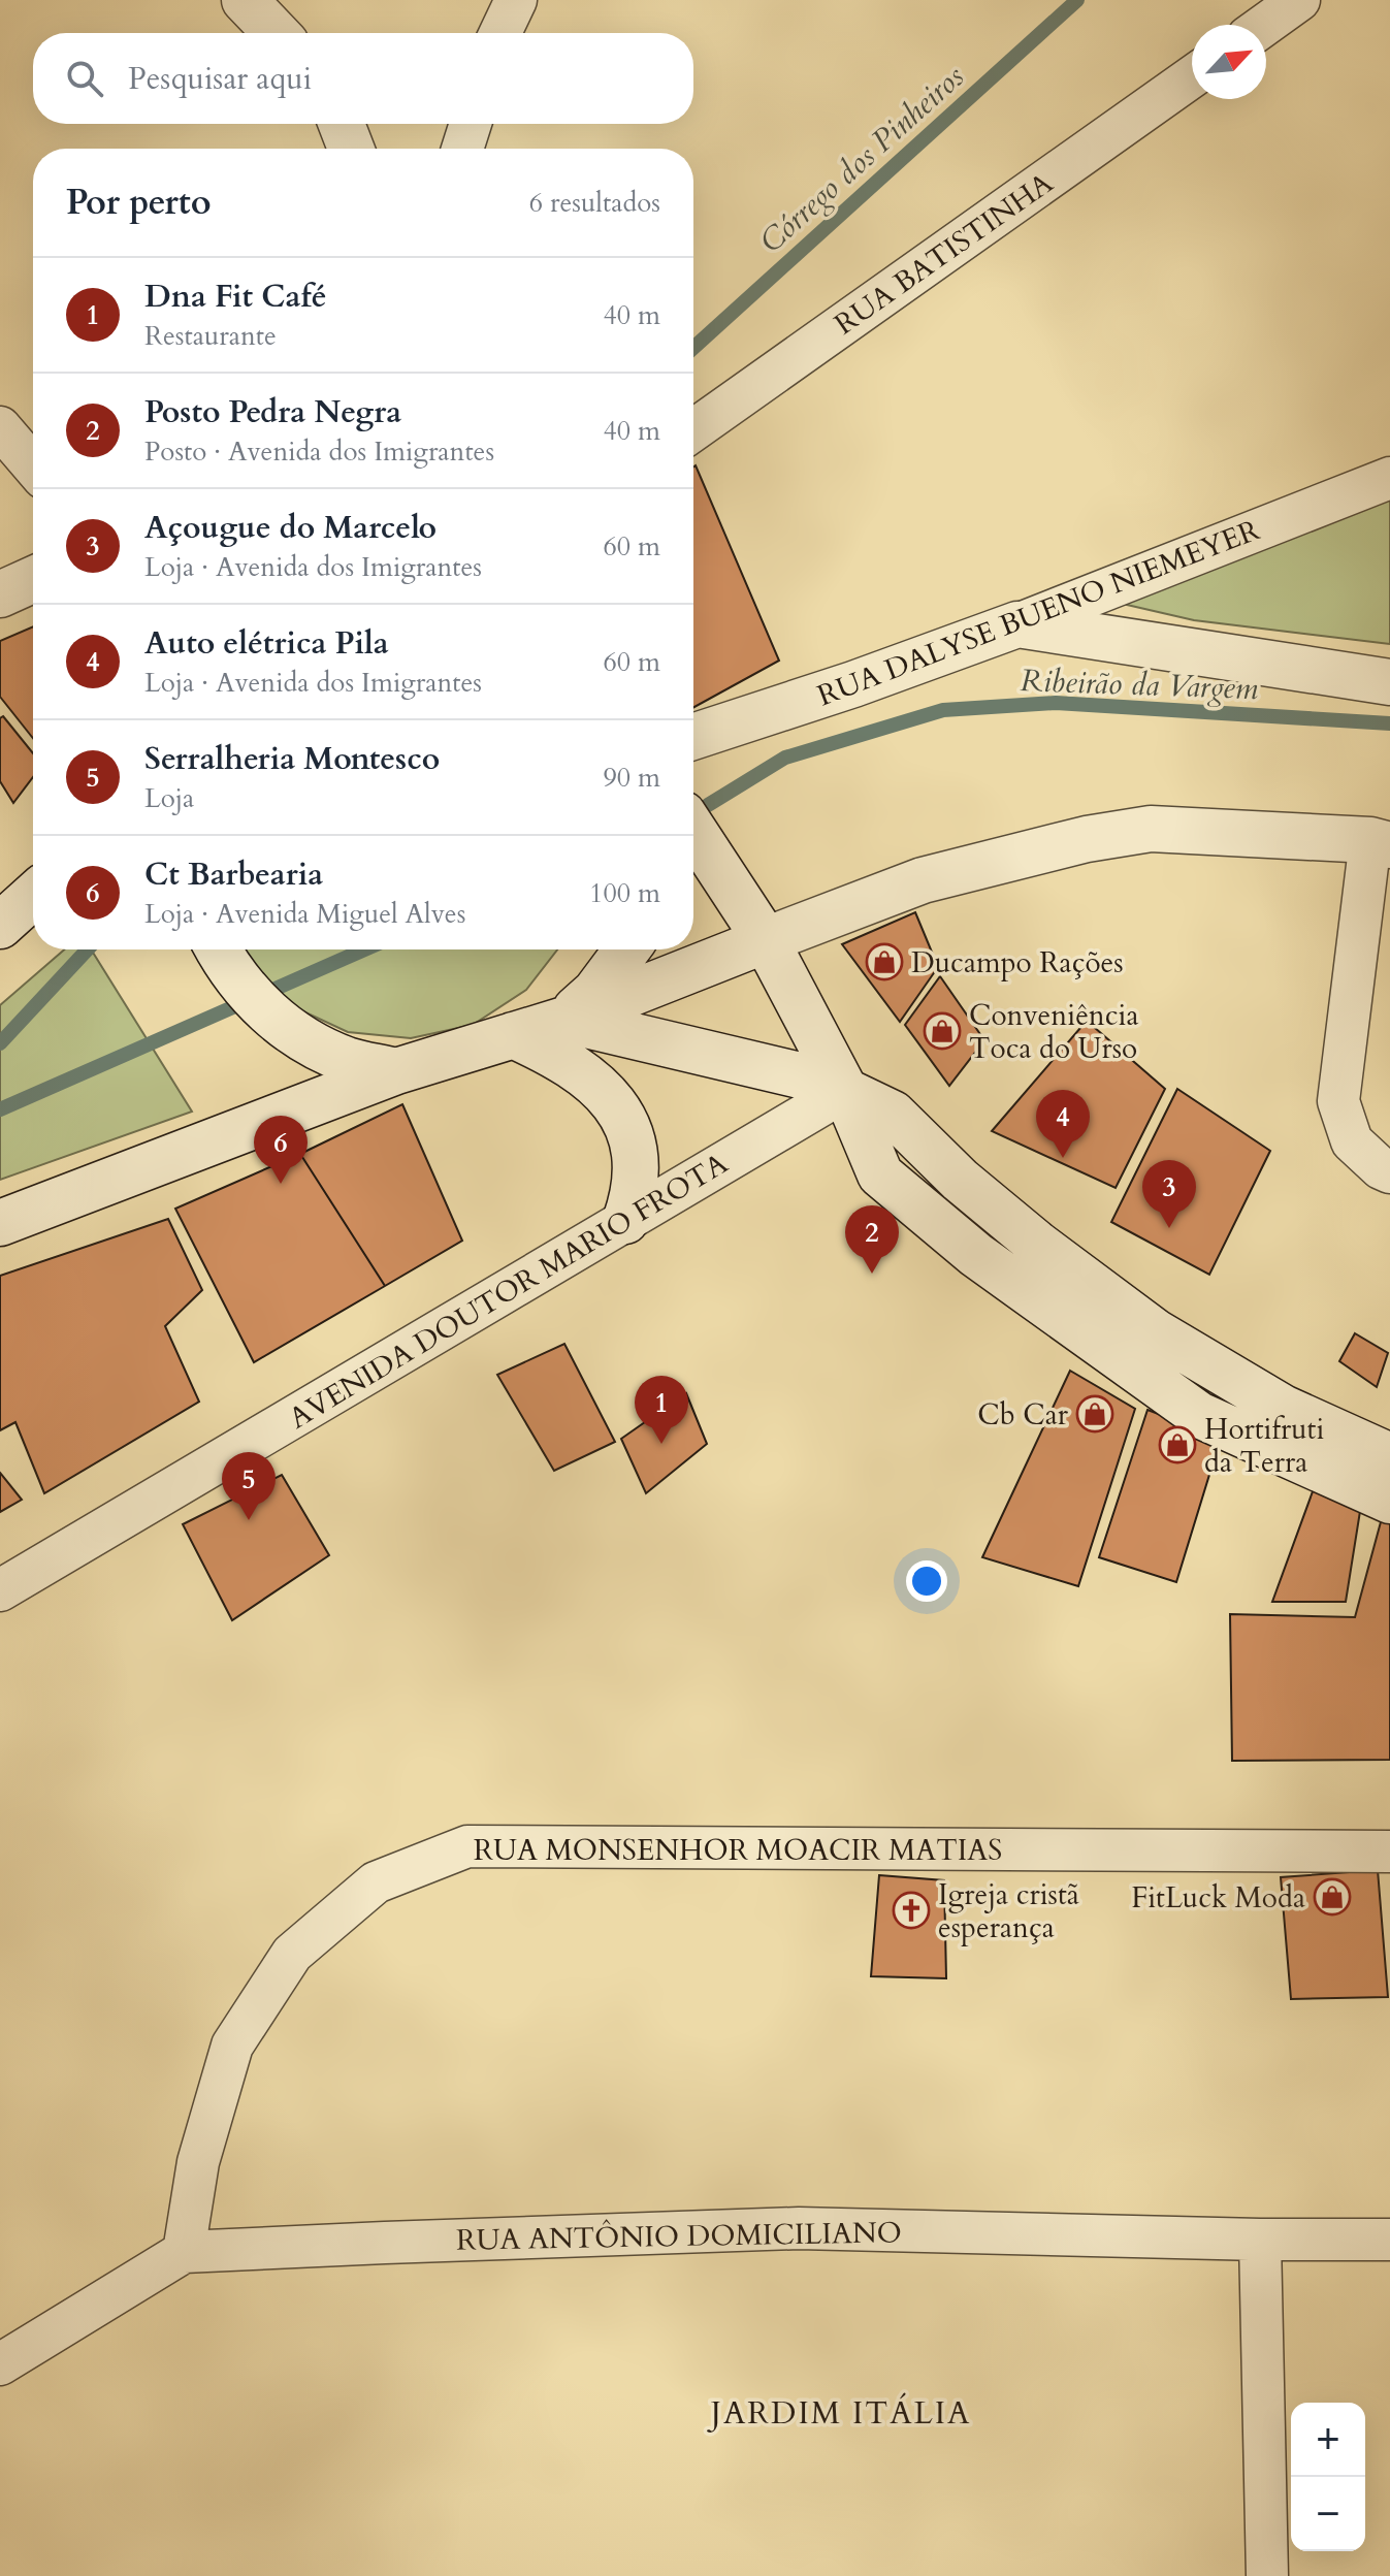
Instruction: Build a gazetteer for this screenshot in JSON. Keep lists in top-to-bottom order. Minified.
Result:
{"streets":{"main road":["RUA DALYSE BUENO NIEMEYER"],"street":["RUA BATISTINHA","AVENIDA DOUTOR MARIO FROTA","RUA MONSENHOR MOACIR MATIAS","RUA ANTÔNIO DOMICILIANO"]},"crossings":[["RUA MONSENHOR MOACIR MATIAS","RUA ANTÔNIO DOMICILIANO"]],"districts":["JARDIM ITÁLIA"],"water":["Córrego dos Pinheiros","Ribeirão da Vargem"],"places":{"shop":["Ducampo Rações","Conveniência Toca do Urso","Cb Car","Hortifruti da Terra","FitLuck Moda"],"church":["Igreja cristã esperança"]},"north":"top right","page":{"search":"Pesquisar aqui","heading":["Por perto","6 resultados"],"list":[{"mark":"1","name":"Dna Fit Café","note":"Restaurante","value":"40 m"},{"mark":"2","name":"Posto Pedra Negra","note":"Posto · Avenida dos Imigrantes","value":"40 m"},{"mark":"3","name":"Açougue do Marcelo","note":"Loja · Avenida dos Imigrantes","value":"60 m"},{"mark":"4","name":"Auto elétrica Pila","note":"Loja · Avenida dos Imigrantes","value":"60 m"},{"mark":"5","name":"Serralheria Montesco","note":"Loja","value":"90 m"},{"mark":"6","name":"Ct Barbearia","note":"Loja · Avenida Miguel Alves","value":"100 m"}],"pins":["4","6","3","2","1","5"],"map_buttons":["+","−"]}}
